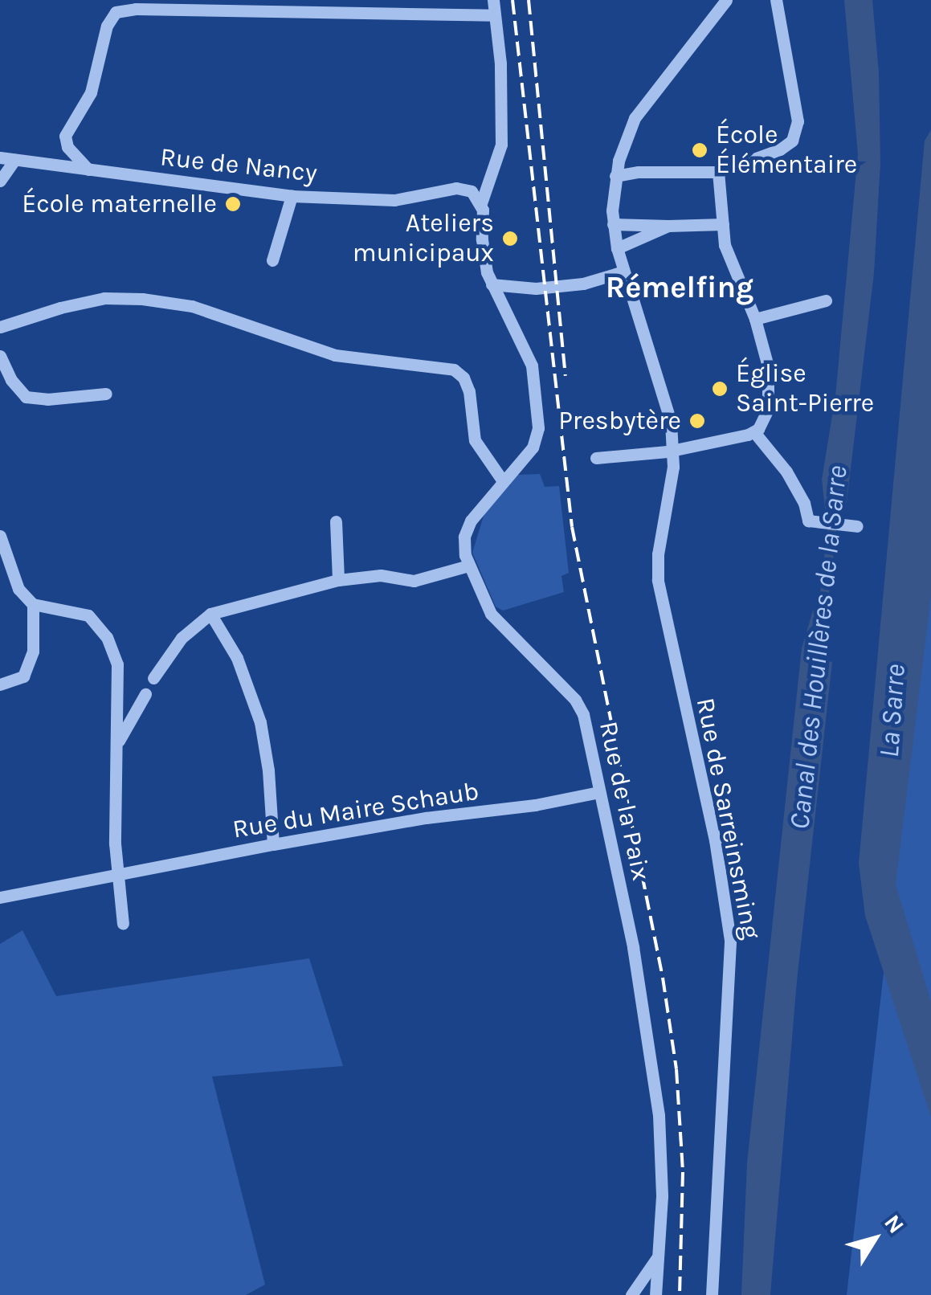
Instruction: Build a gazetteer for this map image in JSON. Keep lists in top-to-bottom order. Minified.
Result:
{"streets":{"street":["Rue de Nancy","Rue de la Paix","Rue du Maire Schaub","Rue de Sarreinsming"]},"crossings":[["Rue de la Paix","Rue du Maire Schaub"]],"districts":["Rémelfing"],"water":["Canal des Houillères de la Sarre","La Sarre"],"places":["École Élémentaire","École maternelle","Ateliers municipaux","Église Saint-Pierre","Presbytère"],"north":"top right"}
